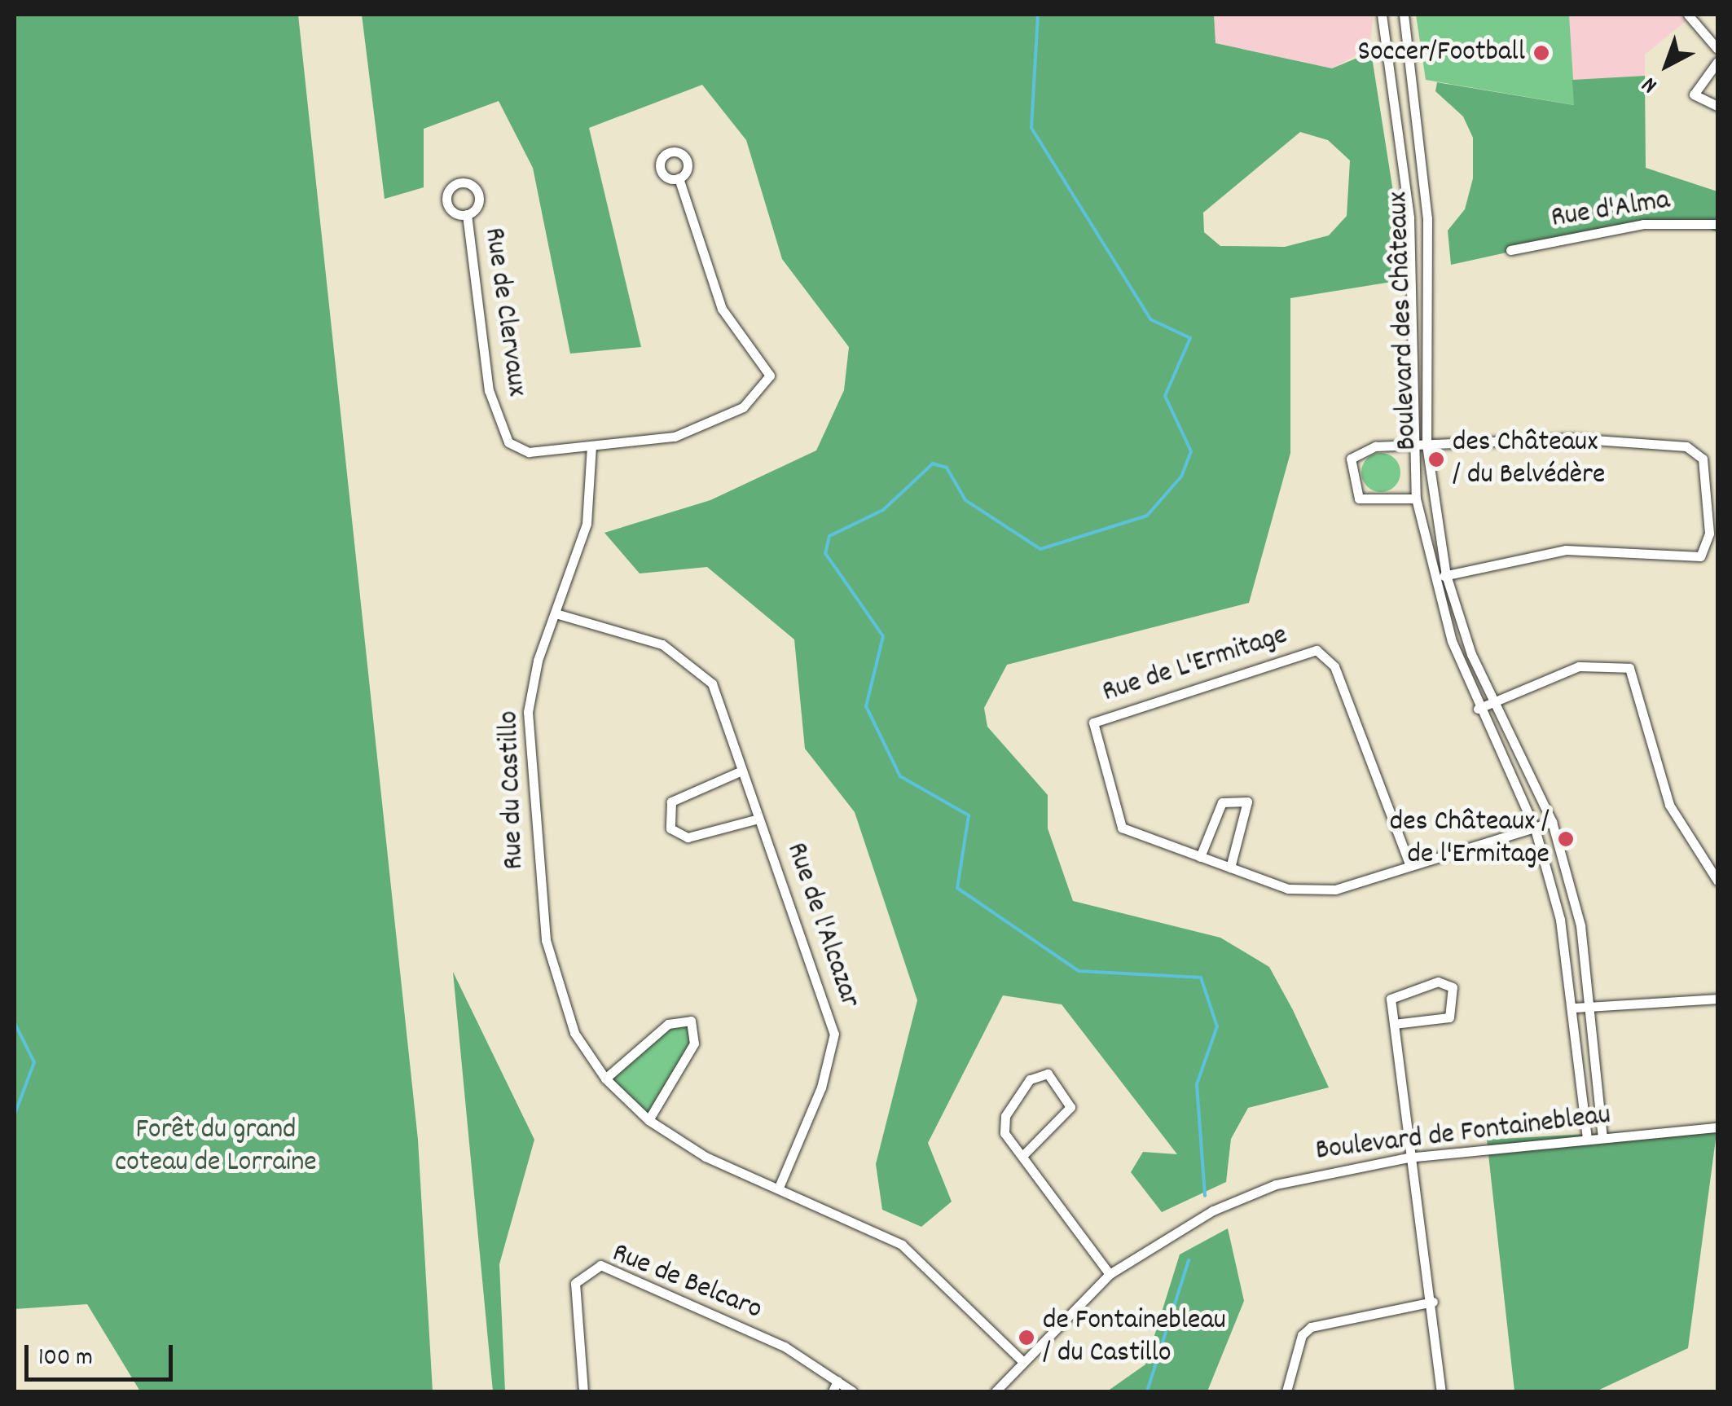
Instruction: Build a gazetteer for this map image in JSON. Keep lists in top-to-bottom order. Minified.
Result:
{"streets":{"street":["Rue d'Alma","Rue de Clervaux","Boulevard des Châteaux","Rue de L'Ermitage","Rue du Castillo","Rue de l'Alcazar","Boulevard de Fontainebleau","Rue de Belcaro"]},"crossings":[["Rue de Clervaux","Rue du Castillo"],["Boulevard des Châteaux","Rue de L'Ermitage"],["Boulevard des Châteaux","Boulevard de Fontainebleau"],["Rue du Castillo","Rue de l'Alcazar"],["Rue du Castillo","Boulevard de Fontainebleau"]],"parks":["Forêt du grand coteau de Lorraine"],"places":["Soccer/Football","des Châteaux / du Belvédère","des Châteaux / de l'Ermitage","de Fontainebleau / du Castillo"],"scale_bar":"100 m","north":"bottom left"}
